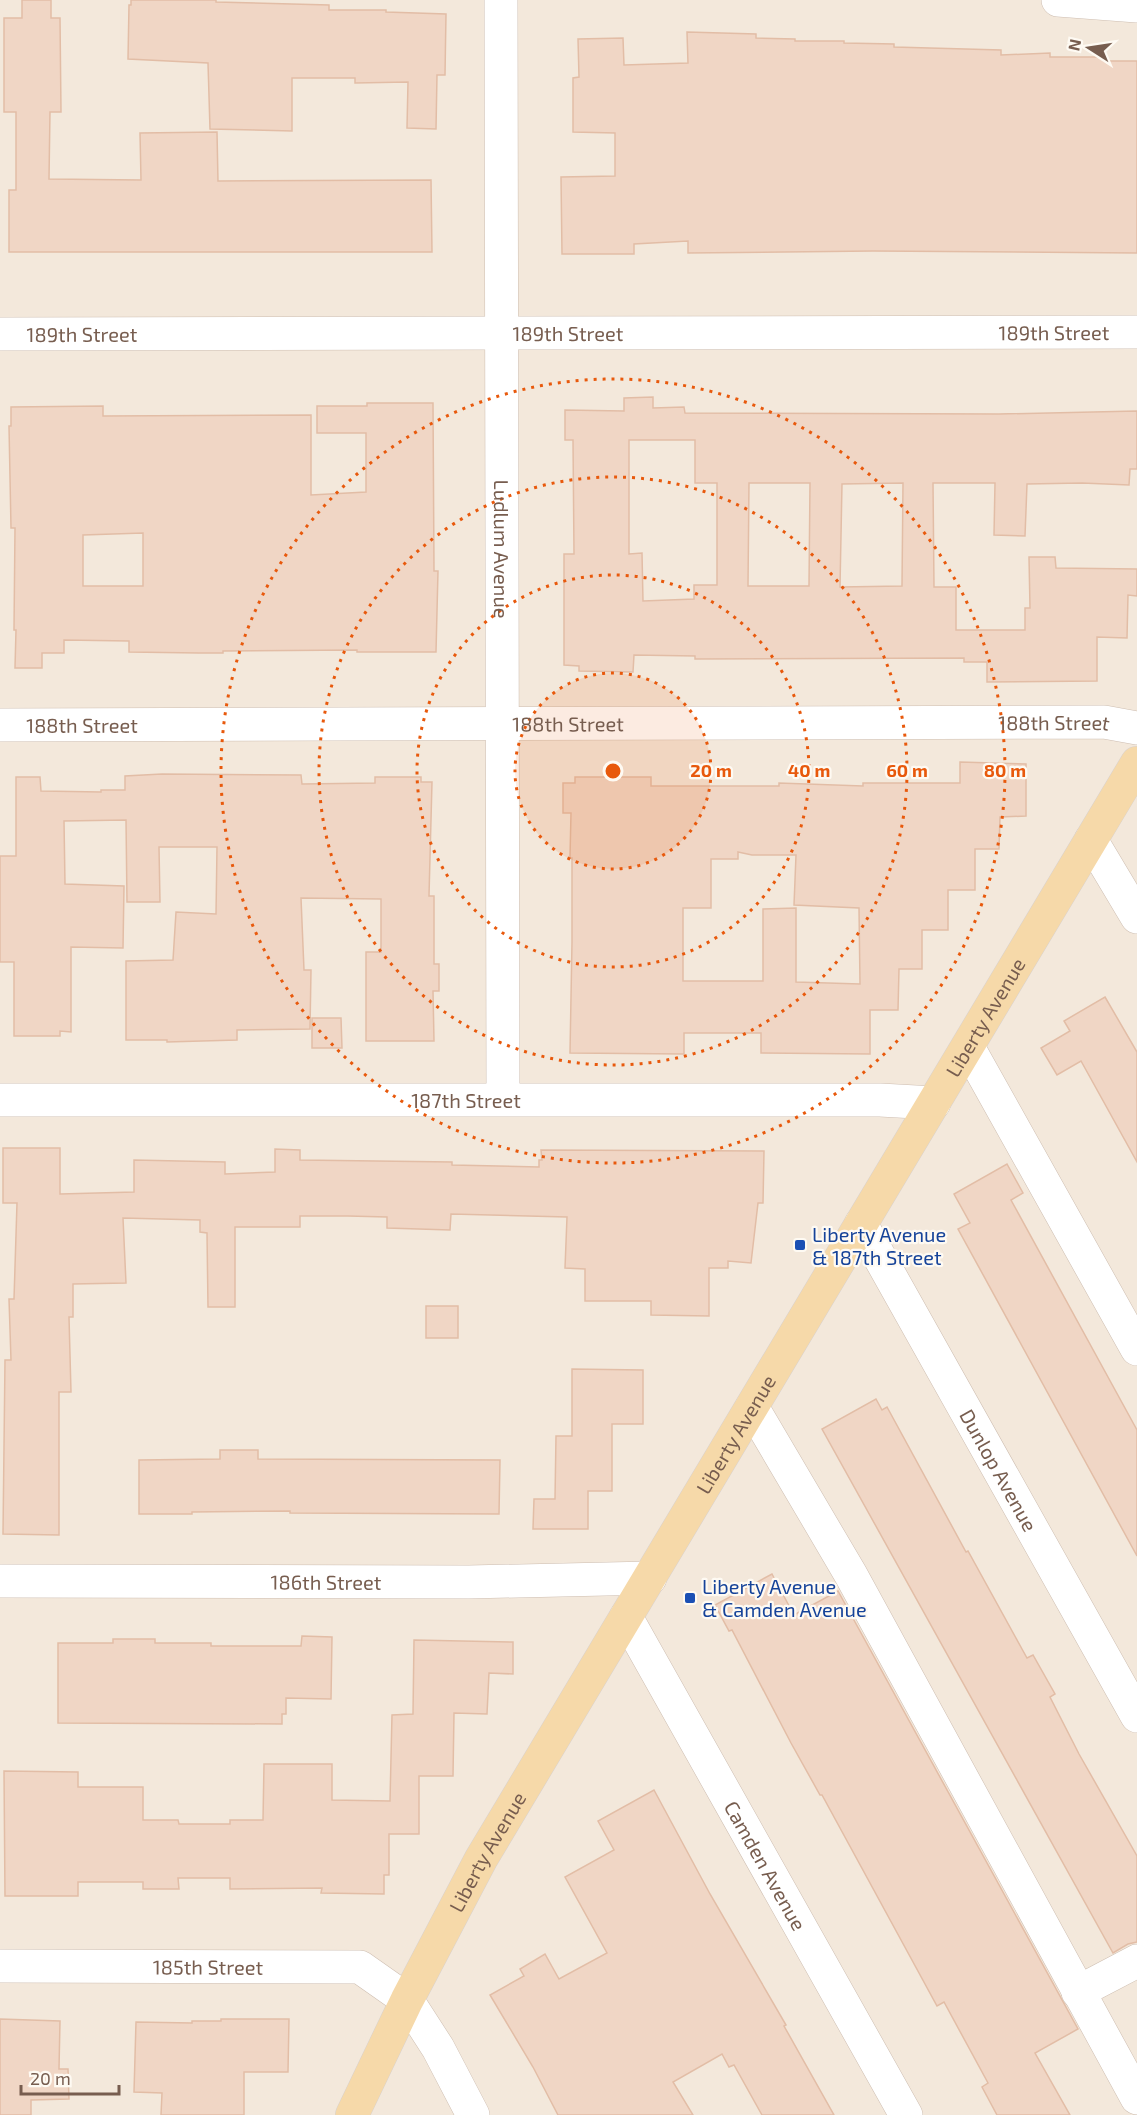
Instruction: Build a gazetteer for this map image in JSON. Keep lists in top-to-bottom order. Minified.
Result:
{"streets":{"main road":["Liberty Avenue"],"street":["189th Street","Ludlum Avenue","188th Street","187th Street","Dunlop Avenue","186th Street","Camden Avenue","185th Street"]},"crossings":[["189th Street","Ludlum Avenue"],["Ludlum Avenue","188th Street"],["Ludlum Avenue","187th Street"],["Liberty Avenue","187th Street"],["Liberty Avenue","Dunlop Avenue"],["Liberty Avenue","186th Street"],["Liberty Avenue","Camden Avenue"],["Liberty Avenue","185th Street"]],"places":{"transit":["Liberty Avenue & 187th Street","Liberty Avenue & Camden Avenue"]},"scale_bar":"20 m","north":"left","rings":["20 m","40 m","60 m","80 m"]}
